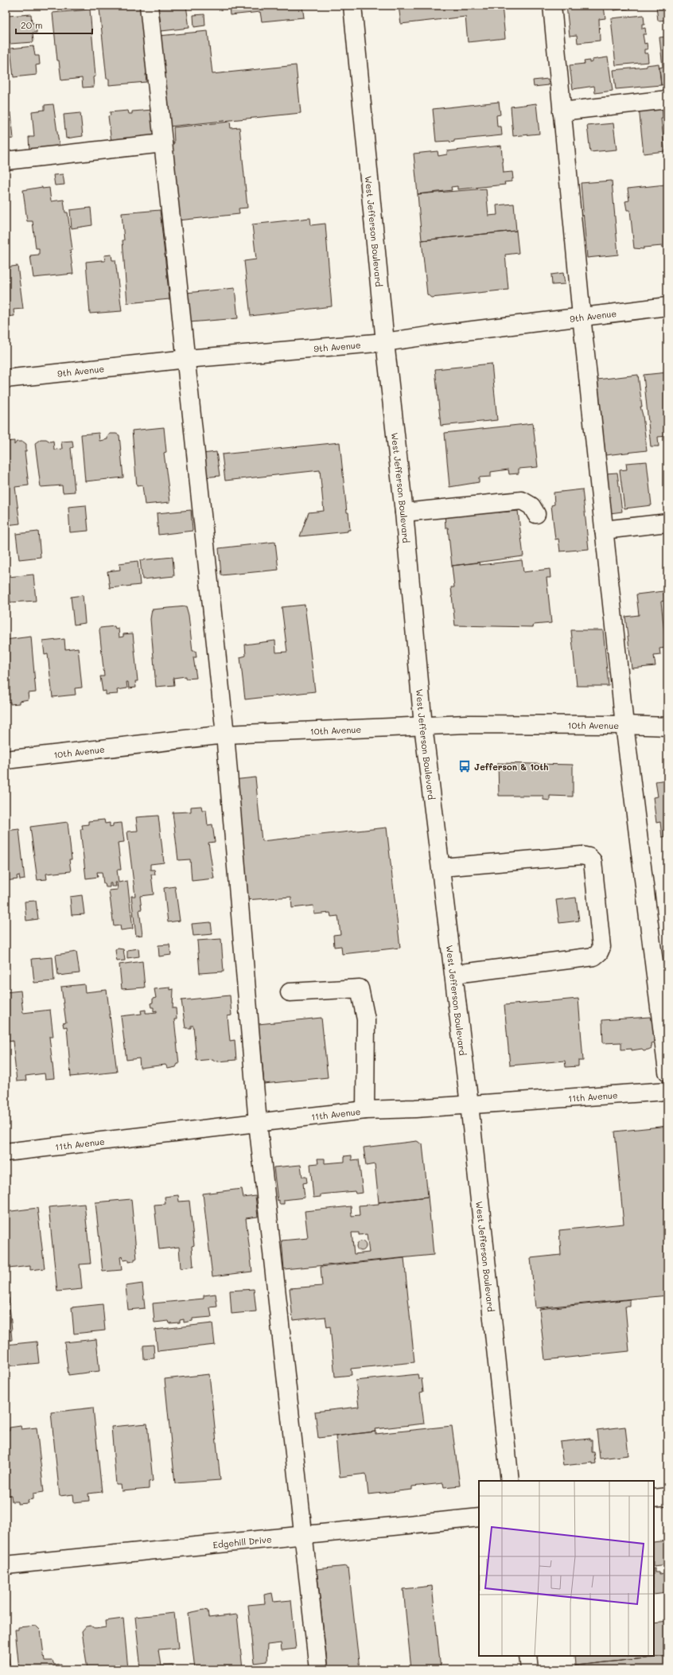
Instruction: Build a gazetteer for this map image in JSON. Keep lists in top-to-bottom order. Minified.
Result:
{"streets":{"street":["West Jefferson Boulevard","9th Avenue","10th Avenue","11th Avenue","Edgehill Drive"]},"crossings":[["West Jefferson Boulevard","9th Avenue"],["West Jefferson Boulevard","10th Avenue"],["West Jefferson Boulevard","11th Avenue"]],"places":{"bus stop":["Jefferson & 10th"]},"scale_bar":"20 m"}
